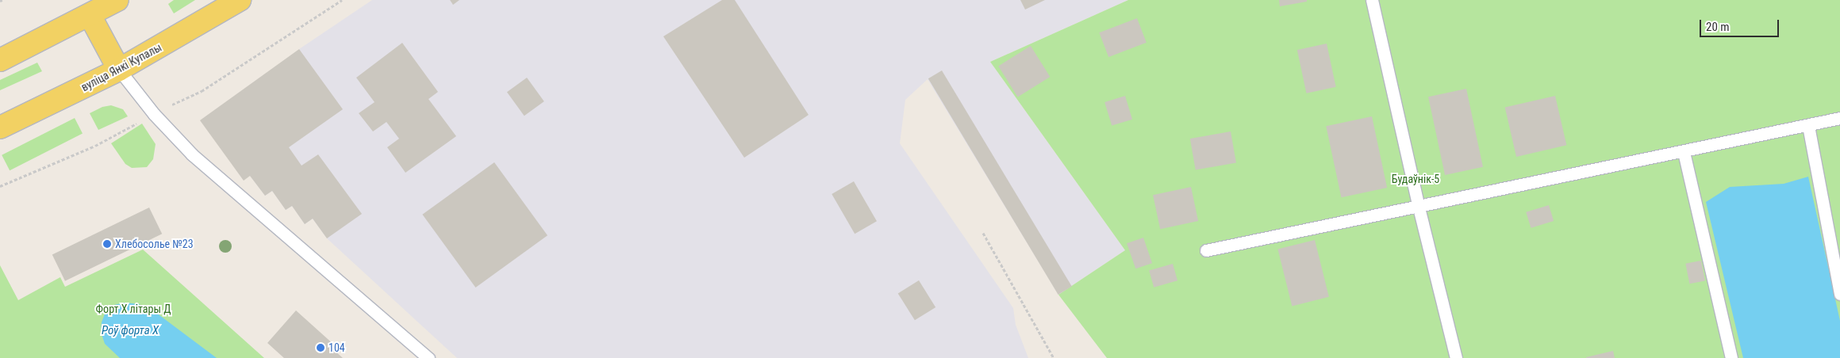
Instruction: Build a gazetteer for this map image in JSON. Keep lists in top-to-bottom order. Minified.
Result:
{"streets":{"main road":["вуліца Янкі Купалы"]},"water":["Роў форта Х"],"parks":["Будаўнік-5","Форт X літары Д"],"places":["Хлебосолье №23","104"],"scale_bar":"20 m"}
